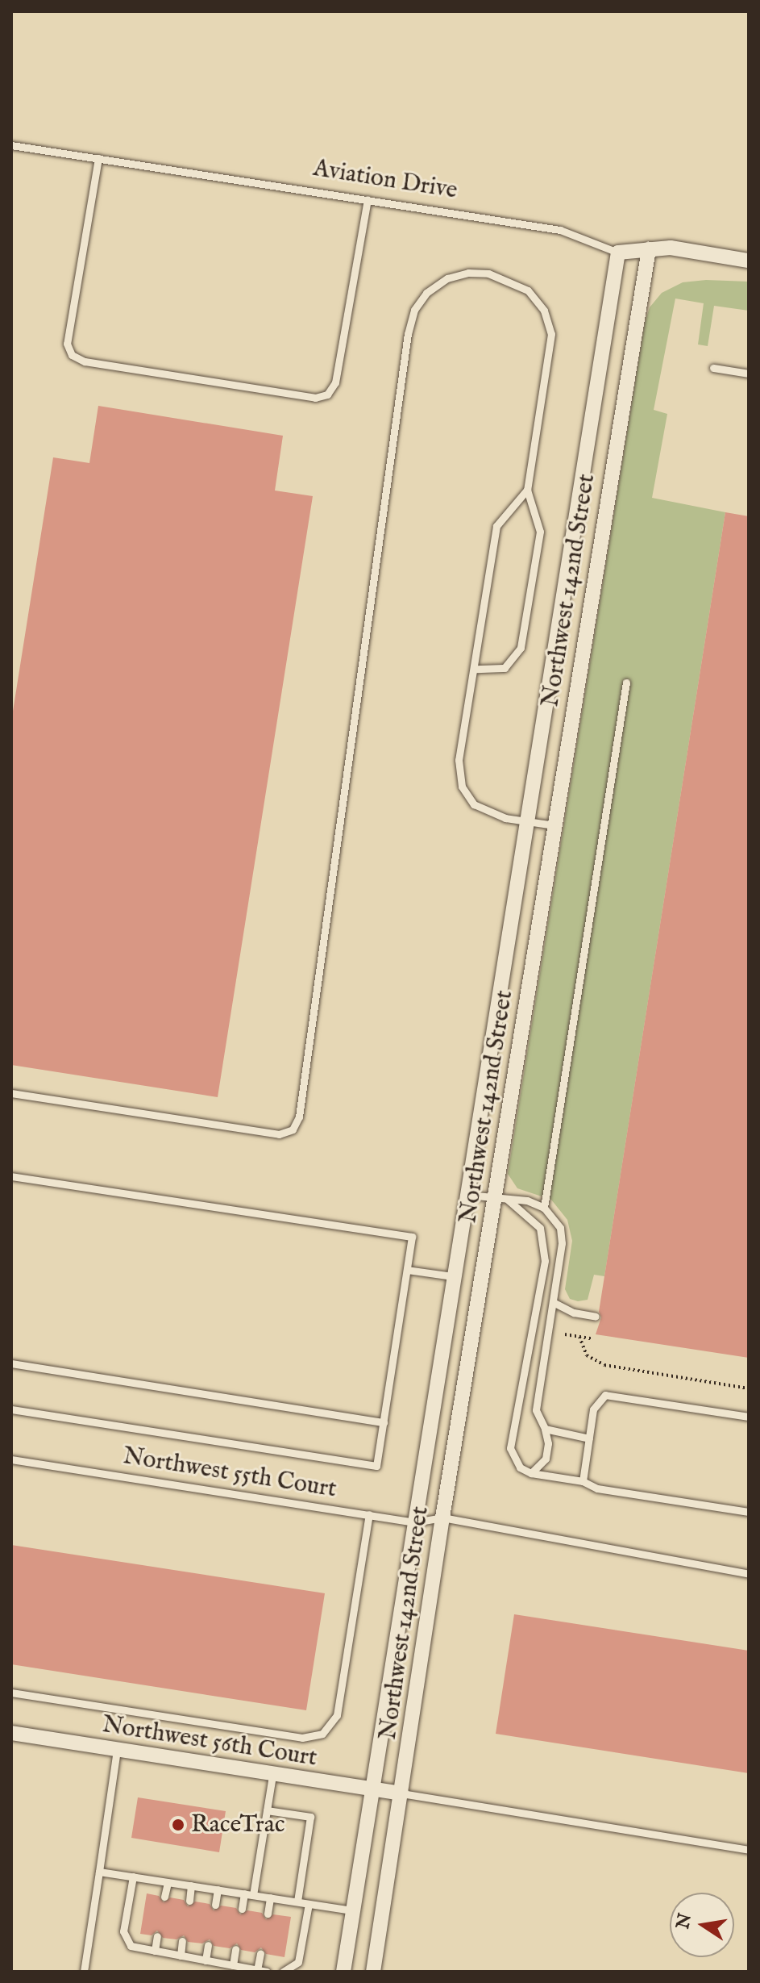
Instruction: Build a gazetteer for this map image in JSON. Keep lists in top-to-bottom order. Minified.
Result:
{"streets":{"street":["Aviation Drive","Northwest 142nd Street","Northwest 56th Court"],"lane":["Northwest 55th Court"]},"crossings":[["Aviation Drive","Northwest 142nd Street"],["Northwest 142nd Street","Northwest 55th Court"],["Northwest 142nd Street","Northwest 56th Court"]],"places":["RaceTrac"],"north":"left"}
